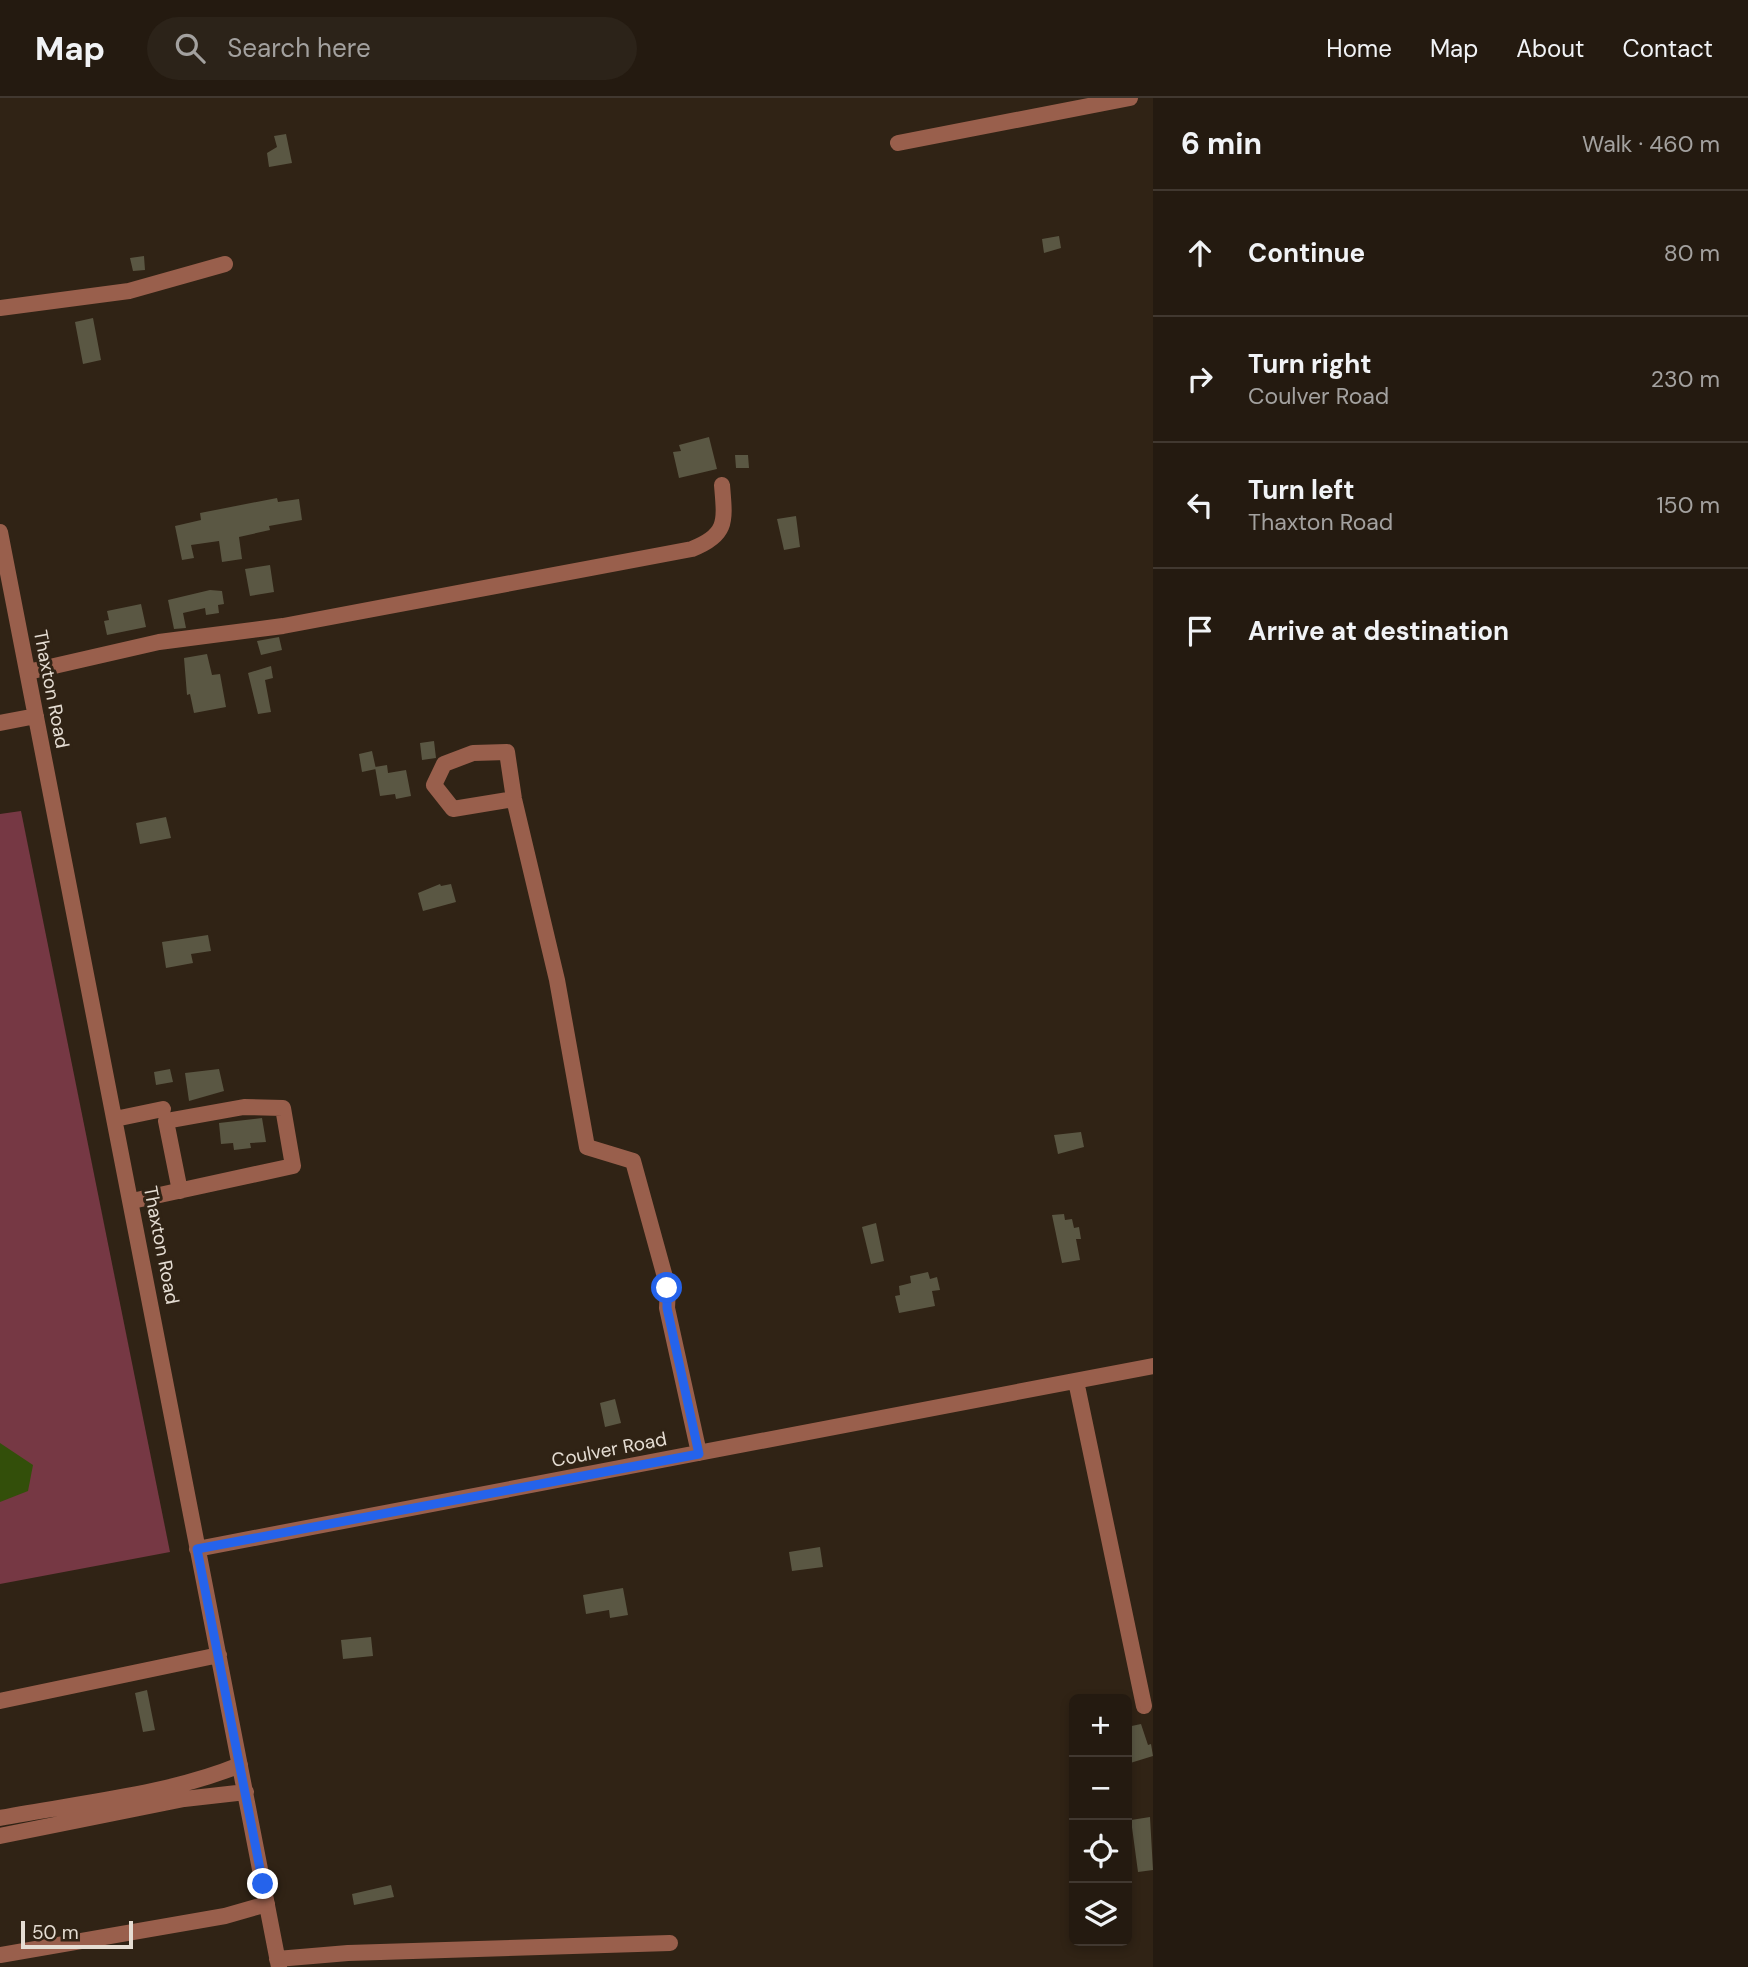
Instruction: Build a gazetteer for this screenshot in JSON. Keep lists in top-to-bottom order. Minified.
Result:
{"streets":{"street":["Thaxton Road","Coulver Road"]},"crossings":[["Thaxton Road","Coulver Road"]],"scale_bar":"50 m","page":{"header":"Map","search":"Search here","nav":["Home","Map","About","Contact"],"heading":["6 min","Walk · 460 m"],"list":[["Continue","80 m"],["Turn right","Coulver Road","230 m"],["Turn left","Thaxton Road","150 m"],"Arrive at destination"],"map_buttons":["+","−"],"scale":"50 m"}}
